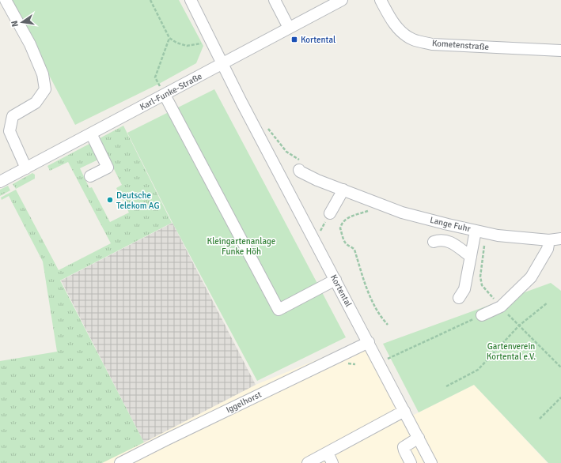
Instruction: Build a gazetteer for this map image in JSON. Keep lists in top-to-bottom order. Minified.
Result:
{"streets":{"street":["Kometenstraße","Karl-Funke-Straße","Lange Fuhr","Kortental","Iggelhorst"]},"crossings":[["Karl-Funke-Straße","Kortental"],["Kortental","Iggelhorst"]],"parks":["Kleingartenanlage Funke Höh","Gartenverein Kortental e.V."],"places":{"transit":["Kortental"],"other":["Deutsche Telekom AG"]},"north":"left"}
